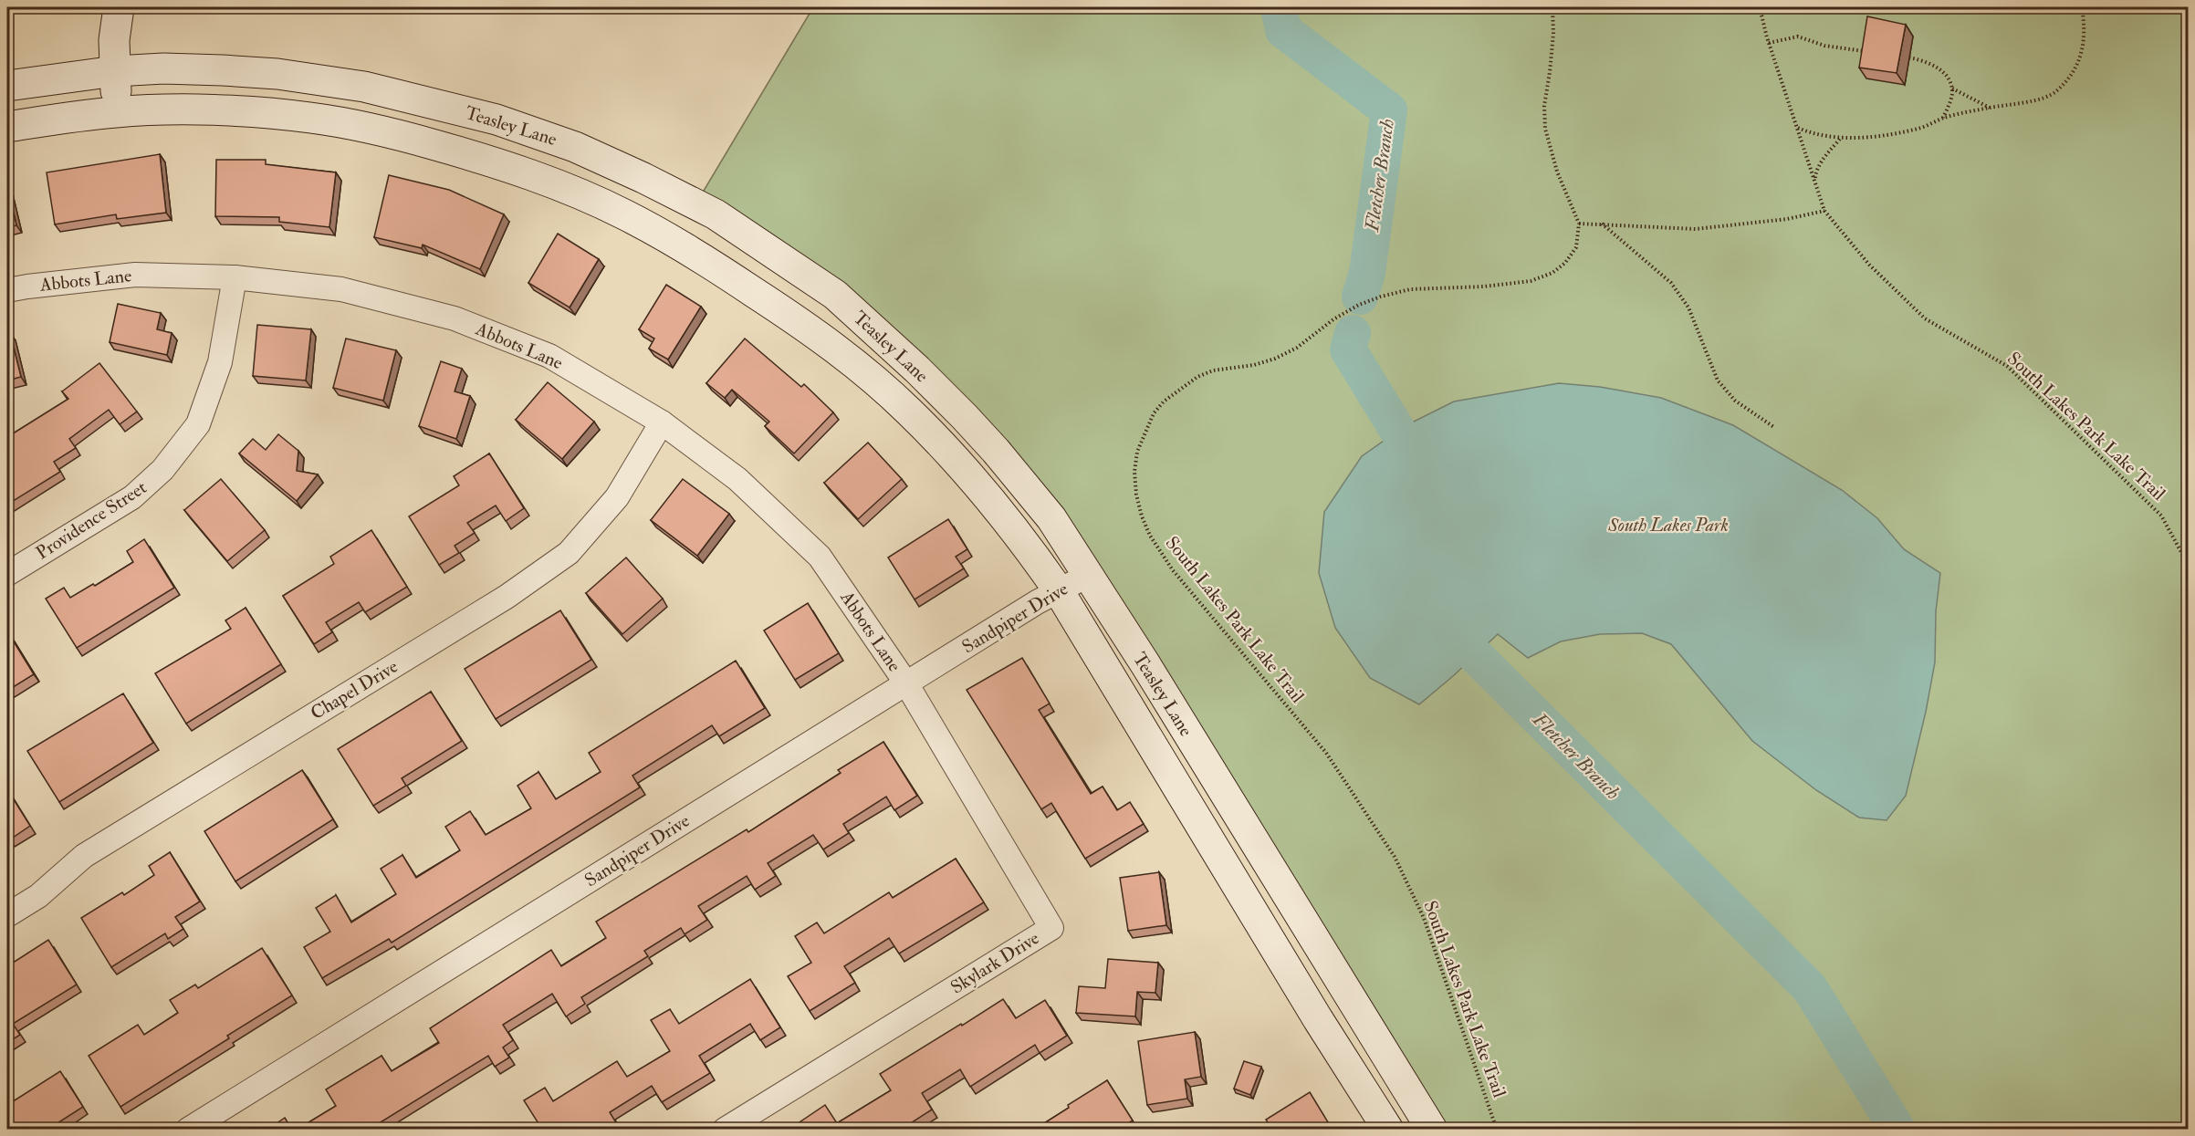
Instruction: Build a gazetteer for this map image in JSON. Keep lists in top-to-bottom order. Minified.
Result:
{"streets":{"main road":["Teasley Lane"],"street":["Abbots Lane","Providence Street","Sandpiper Drive","Chapel Drive","Skylark Drive"],"path":["South Lakes Park Lake Trail"]},"crossings":[["Teasley Lane","Sandpiper Drive"],["Abbots Lane","Providence Street"],["Abbots Lane","Sandpiper Drive"],["Abbots Lane","Chapel Drive"],["Abbots Lane","Skylark Drive"],["Sandpiper Drive","Skylark Drive"]],"water":["Fletcher Branch"],"parks":["South Lakes Park"]}
